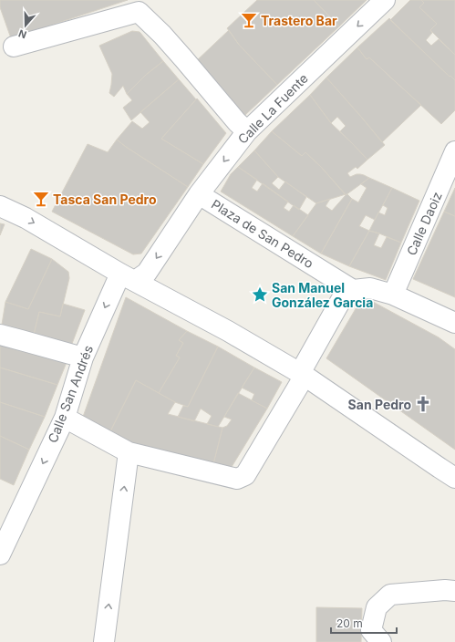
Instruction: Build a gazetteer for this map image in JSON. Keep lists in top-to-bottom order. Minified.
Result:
{"streets":{"street":["Calle La Fuente","Calle Daoiz","Plaza de San Pedro","Calle San Andrés"]},"crossings":[["Calle La Fuente","Plaza de San Pedro"],["Calle La Fuente","Calle San Andrés"]],"one_way":["Calle La Fuente"],"places":{"bar":["Trastero Bar","Tasca San Pedro"],"place":["San Manuel González Garcia"],"church":["San Pedro"]},"scale_bar":"20 m","north":"bottom"}
